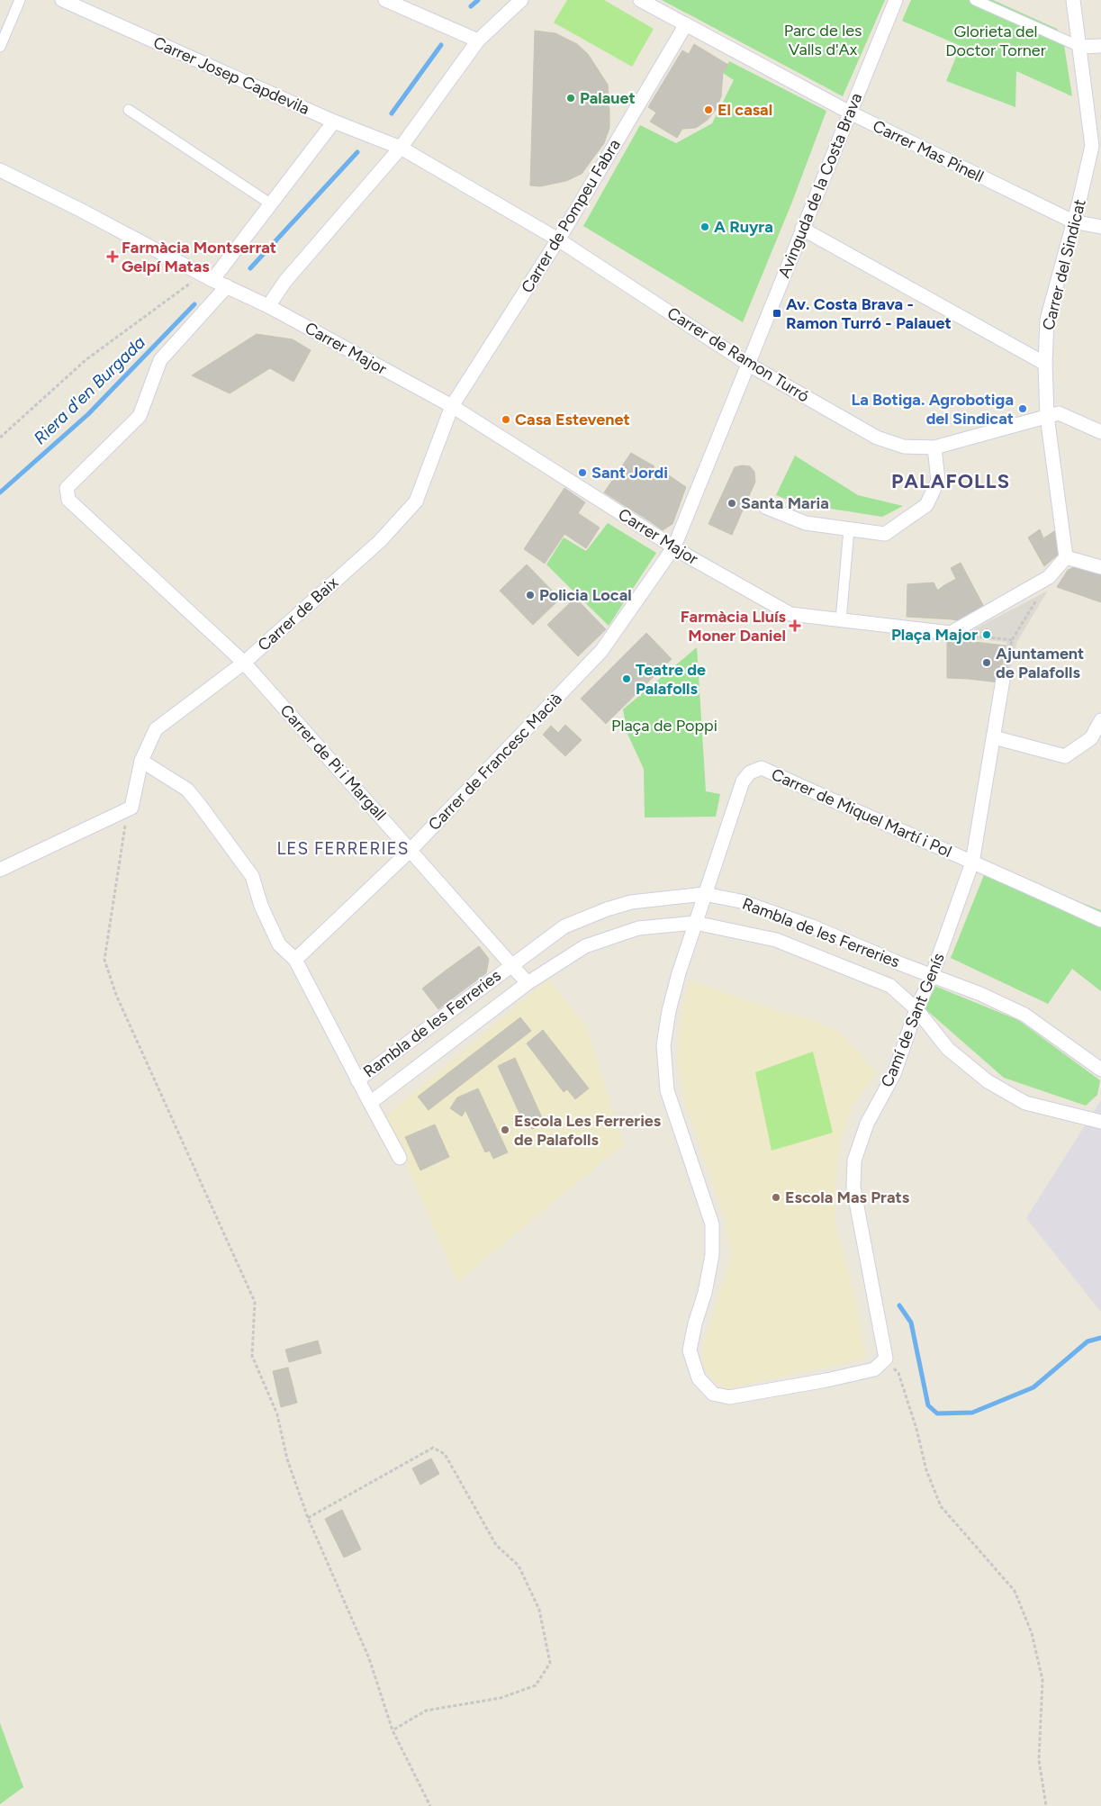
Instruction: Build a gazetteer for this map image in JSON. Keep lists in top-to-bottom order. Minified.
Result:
{"streets":{"street":["Carrer Josep Capdevila","Carrer Mas Pinell","Avinguda de la Costa Brava","Carrer de Pompeu Fabra","Carrer del Sindicat","Carrer Major","Carrer de Ramon Turró","Carrer de Baix","Carrer de Francesc Macià","Carrer de Pi i Margall","Carrer de Miquel Martí i Pol","Rambla de les Ferreries","Camí de Sant Genís"]},"crossings":[["Carrer Josep Capdevila","Carrer de Ramon Turró"],["Carrer Mas Pinell","Avinguda de la Costa Brava"],["Carrer Mas Pinell","Carrer de Pompeu Fabra"],["Carrer Mas Pinell","Carrer del Sindicat"],["Avinguda de la Costa Brava","Carrer Major"],["Avinguda de la Costa Brava","Carrer de Ramon Turró"],["Avinguda de la Costa Brava","Carrer de Francesc Macià"],["Carrer de Pompeu Fabra","Carrer Major"],["Carrer de Pompeu Fabra","Carrer de Ramon Turró"],["Carrer de Pompeu Fabra","Carrer de Baix"],["Carrer del Sindicat","Carrer de Ramon Turró"],["Carrer Major","Carrer de Baix"],["Carrer Major","Carrer de Francesc Macià"],["Carrer Major","Carrer de Pi i Margall"],["Carrer de Baix","Carrer de Pi i Margall"],["Carrer de Francesc Macià","Carrer de Pi i Margall"],["Carrer de Pi i Margall","Rambla de les Ferreries"],["Carrer de Miquel Martí i Pol","Rambla de les Ferreries"],["Carrer de Miquel Martí i Pol","Camí de Sant Genís"],["Rambla de les Ferreries","Camí de Sant Genís"]],"districts":["PALAFOLLS","LES FERRERIES"],"water":["Riera d'en Burgada"],"parks":["Parc de les Valls d'Ax","Glorieta del Doctor Torner","Plaça de Poppi"],"places":{"other":["Palauet","El casal","A Ruyra","La Botiga. Agrobotiga del Sindicat","Casa Estevenet","Sant Jordi","Santa Maria","Policia Local","Plaça Major","Ajuntament de Palafolls","Teatre de Palafolls","Escola Les Ferreries de Palafolls","Escola Mas Prats"],"health":["Farmàcia Montserrat Gelpí Matas","Farmàcia Lluís Moner Daniel"],"transit":["Av. Costa Brava - Ramon Turró - Palauet"]}}
